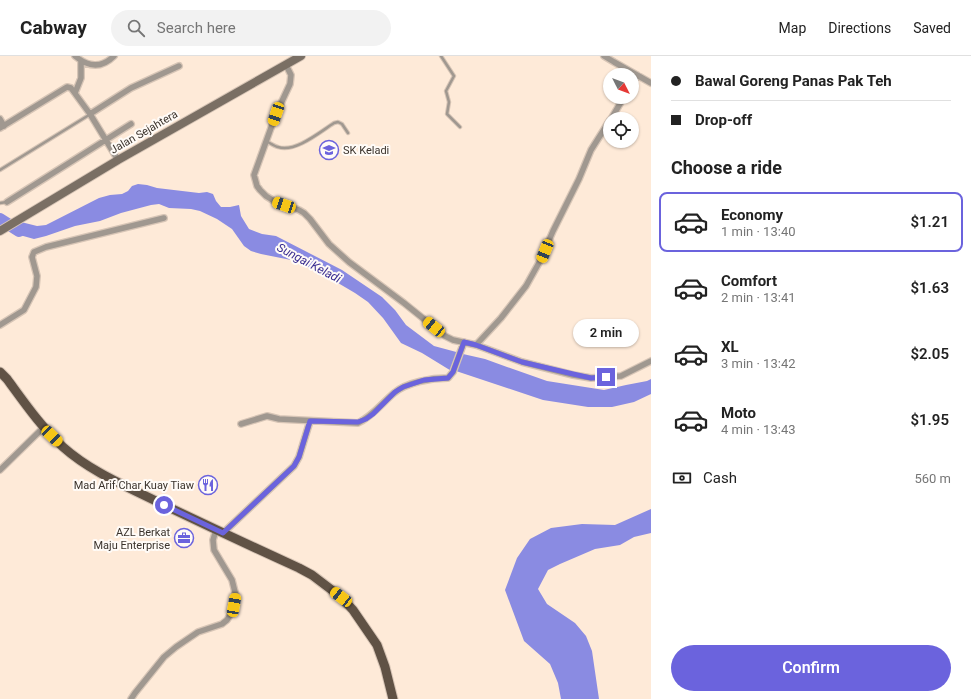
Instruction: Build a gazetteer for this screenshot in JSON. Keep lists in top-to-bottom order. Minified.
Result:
{"streets":{"main road":["Jalan Sejahtera"]},"water":["Sungai Keladi"],"places":{"school or university":["SK Keladi"],"restaurant":["Mad Arif Char Kuay Tiaw"],"office":["AZL Berkat Maju Enterprise"]},"north":"bottom right","page":{"header":"Cabway","search":"Search here","nav":["Map","Directions","Saved"],"banner":["Bawal Goreng Panas Pak Teh","Drop-off"],"heading":"Choose a ride","list":[{"name":"Economy","note":"1 min · 13:40","value":"$1.21"},{"name":"Comfort","note":"2 min · 13:41","value":"$1.63"},{"name":"XL","note":"3 min · 13:42","value":"$2.05"},{"name":"Moto","note":"4 min · 13:43","value":"$1.95"}],"bubble":"2 min","pay":["Cash","560 m"],"buttons":"Confirm"}}
